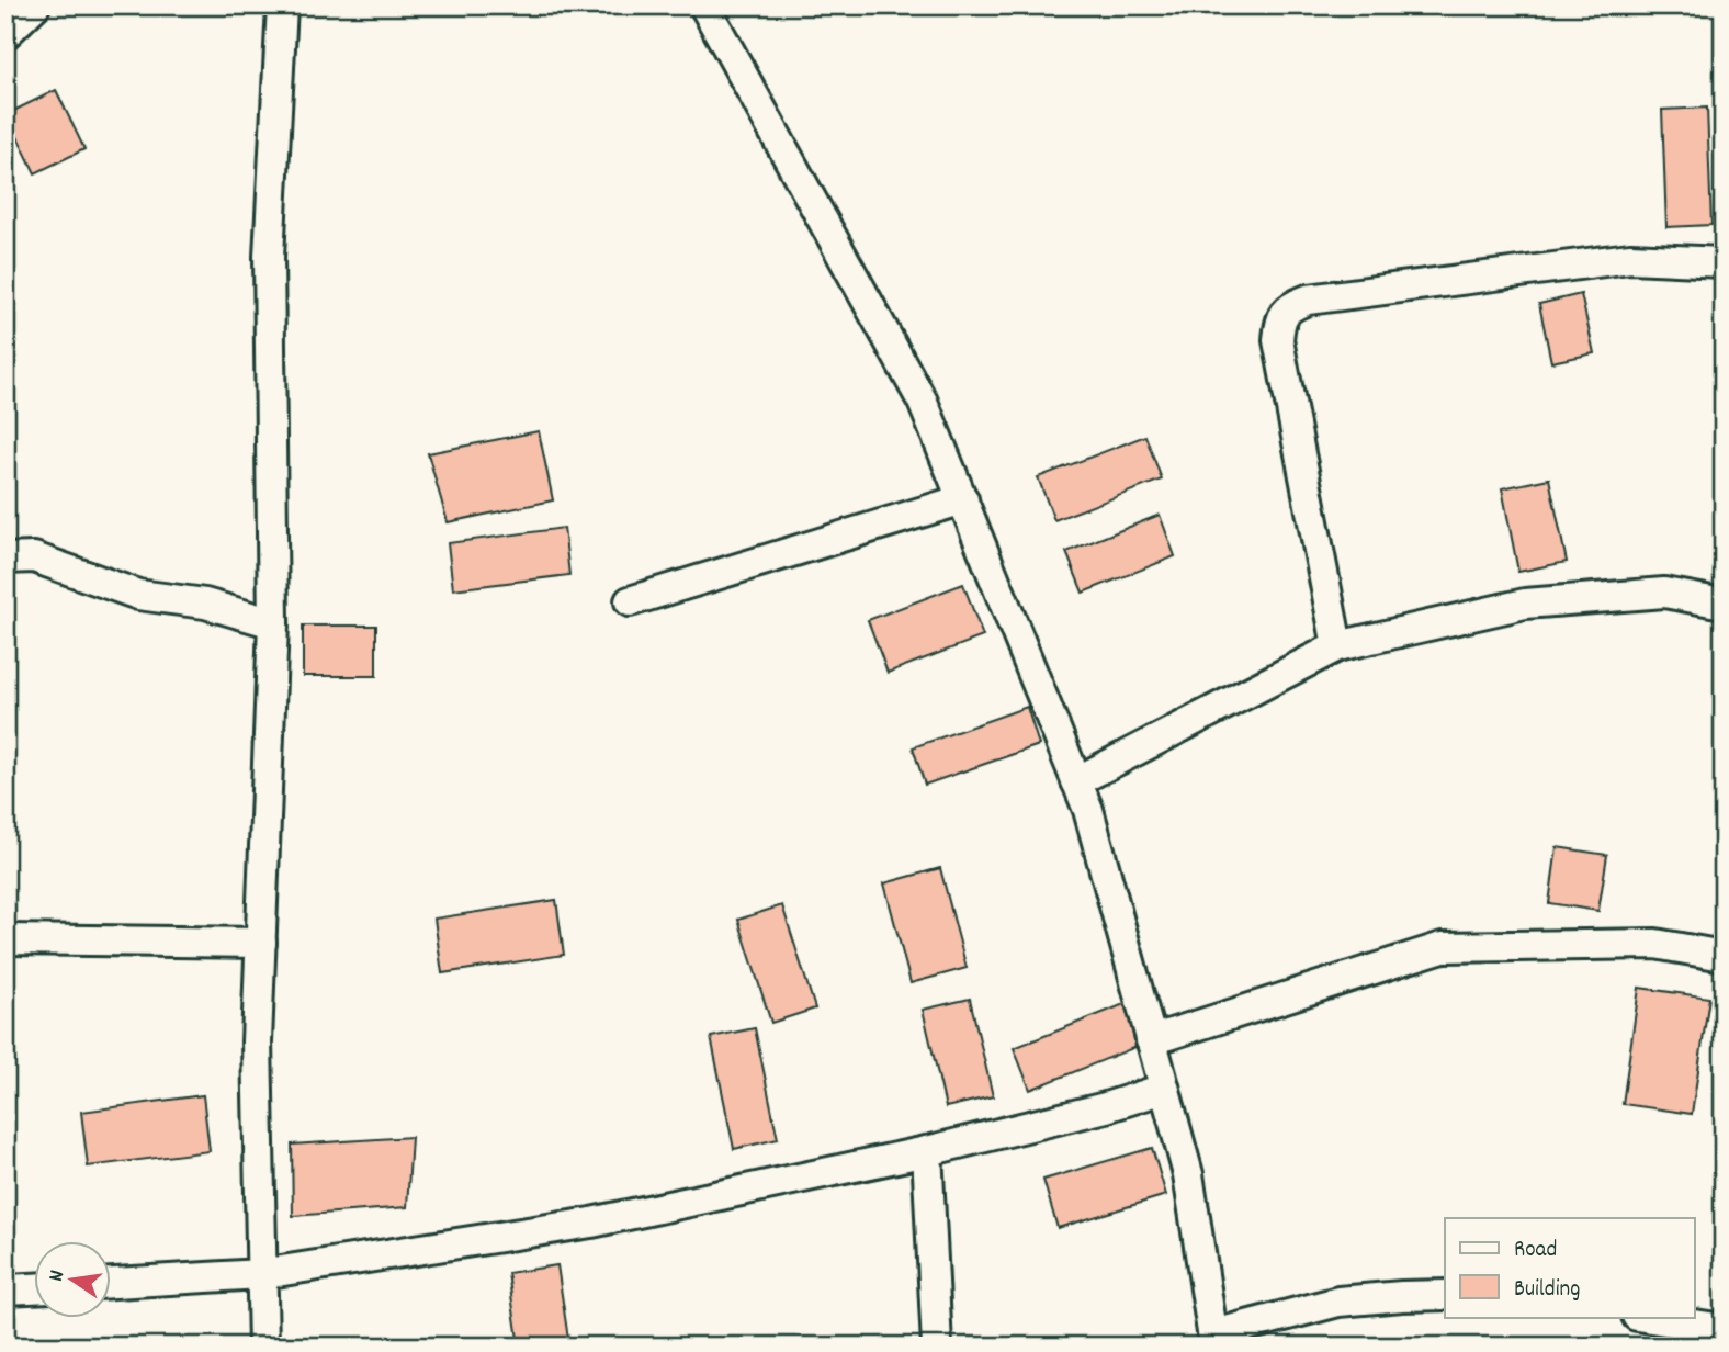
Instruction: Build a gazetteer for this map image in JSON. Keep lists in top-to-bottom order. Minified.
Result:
{"legend":["Road","Building"],"north":"left"}
